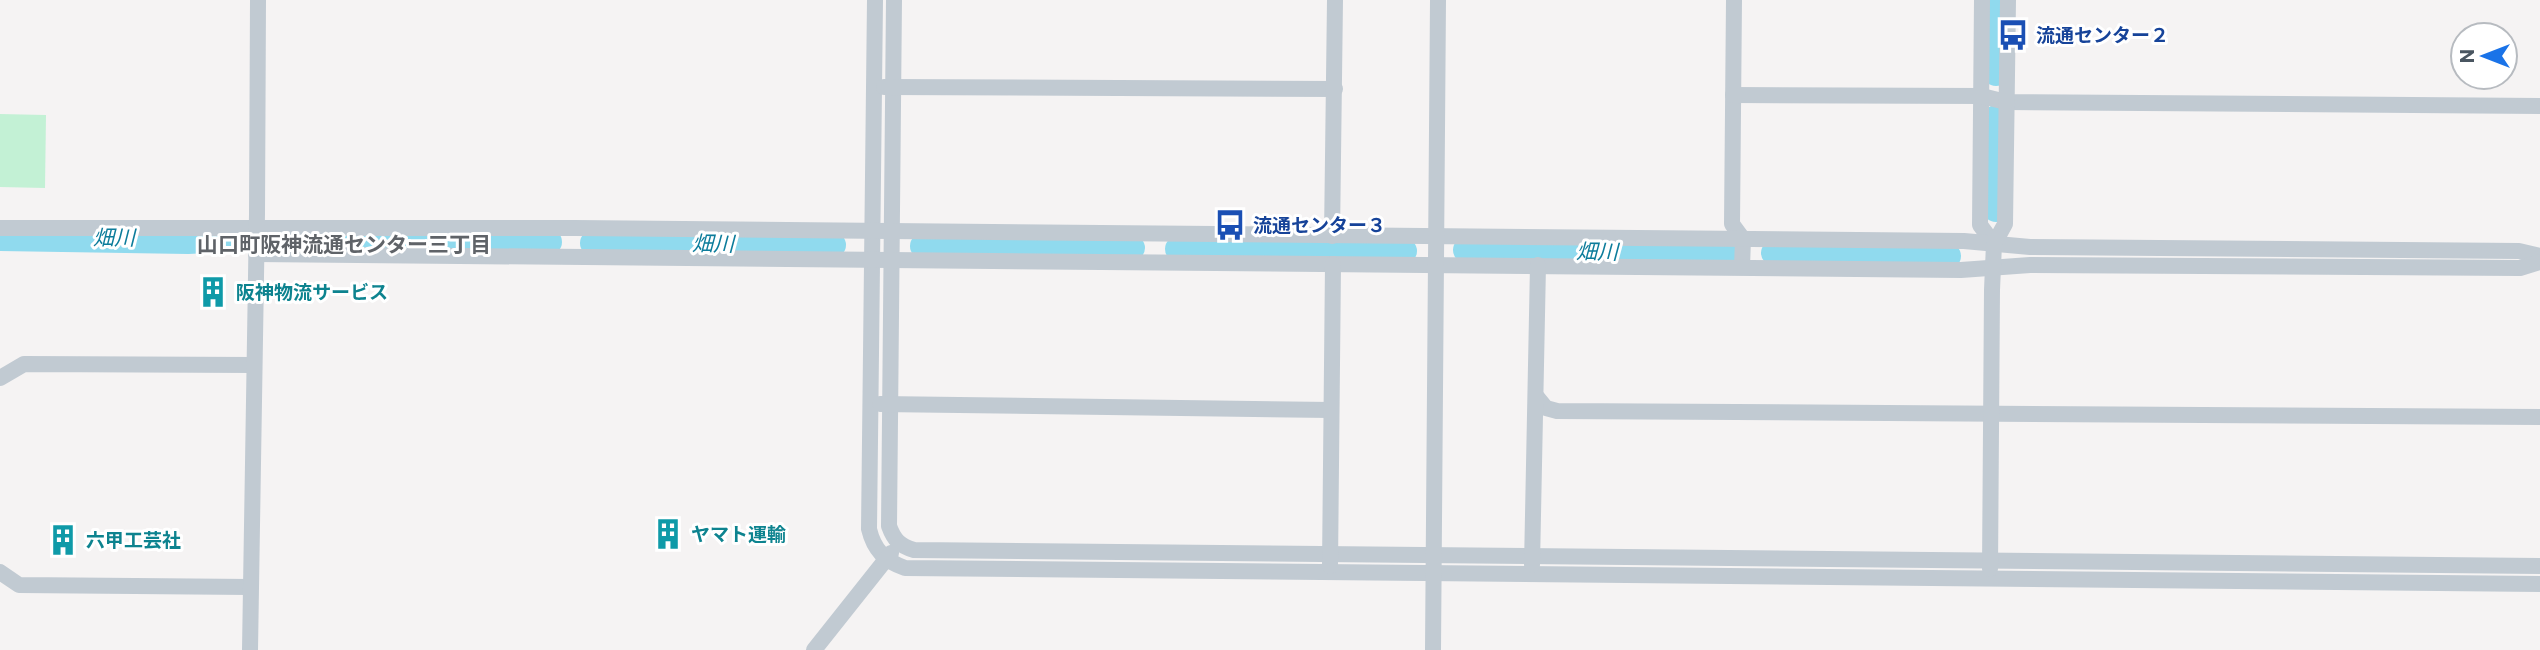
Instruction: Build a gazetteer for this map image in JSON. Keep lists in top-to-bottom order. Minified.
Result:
{"districts":["山口町阪神流通センター三丁目"],"water":["畑川"],"places":{"bus stop":["流通センター２","流通センター３"],"building":["阪神物流サービス","ヤマト運輸","六甲工芸社"]},"north":"left"}
